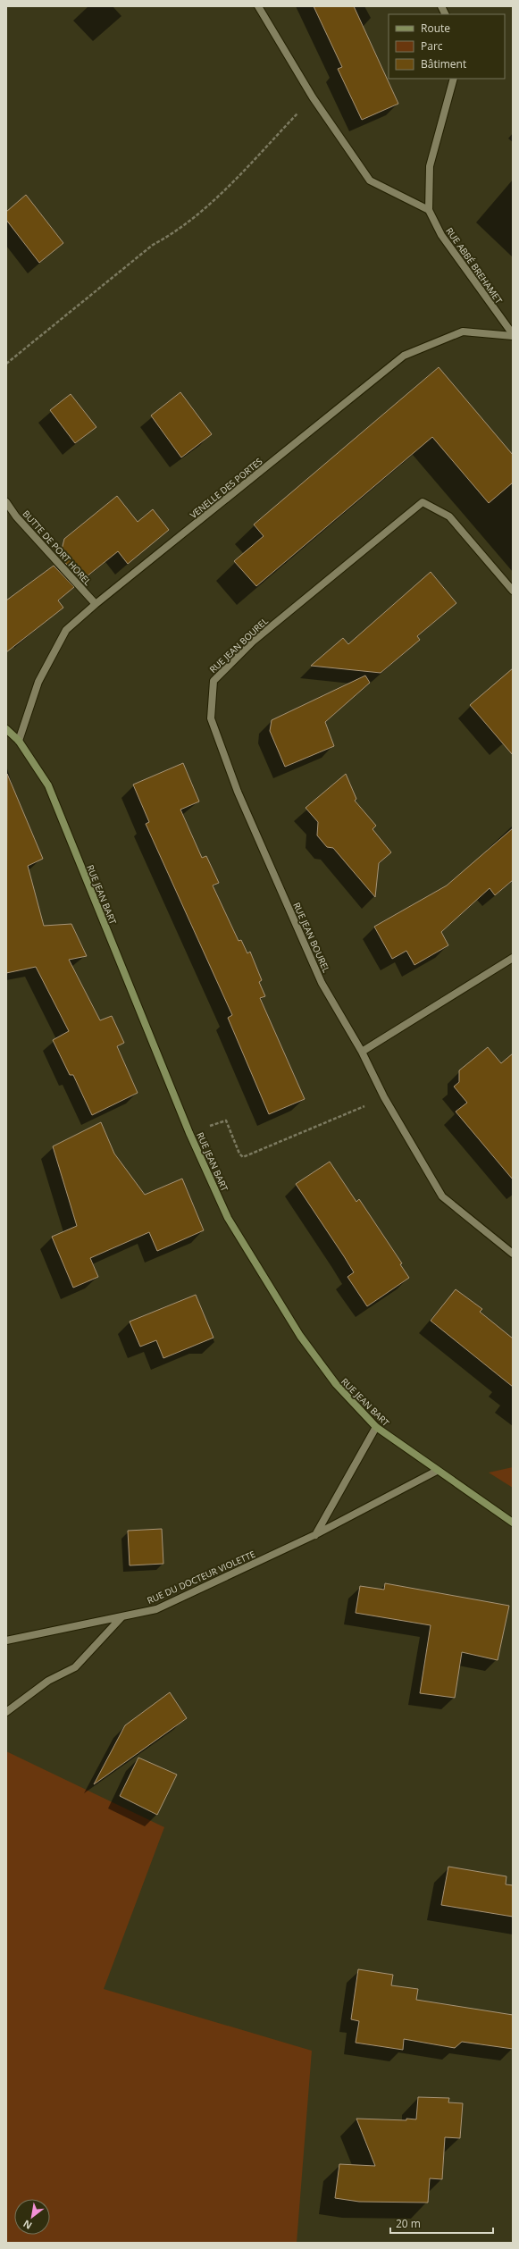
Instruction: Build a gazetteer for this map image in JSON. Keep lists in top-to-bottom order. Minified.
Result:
{"streets":{"street":["RUE ABBÉ BREHAMET","VENELLE DES PORTES","BUTTE DE PORT HOREL","RUE JEAN BOUREL","RUE JEAN BART","RUE DU DOCTEUR VIOLETTE"]},"crossings":[["RUE ABBÉ BREHAMET","VENELLE DES PORTES"],["VENELLE DES PORTES","BUTTE DE PORT HOREL"],["VENELLE DES PORTES","RUE JEAN BART"],["RUE JEAN BART","RUE DU DOCTEUR VIOLETTE"]],"legend":["Route","Parc","Bâtiment"],"scale_bar":"20 m","north":"bottom left"}
